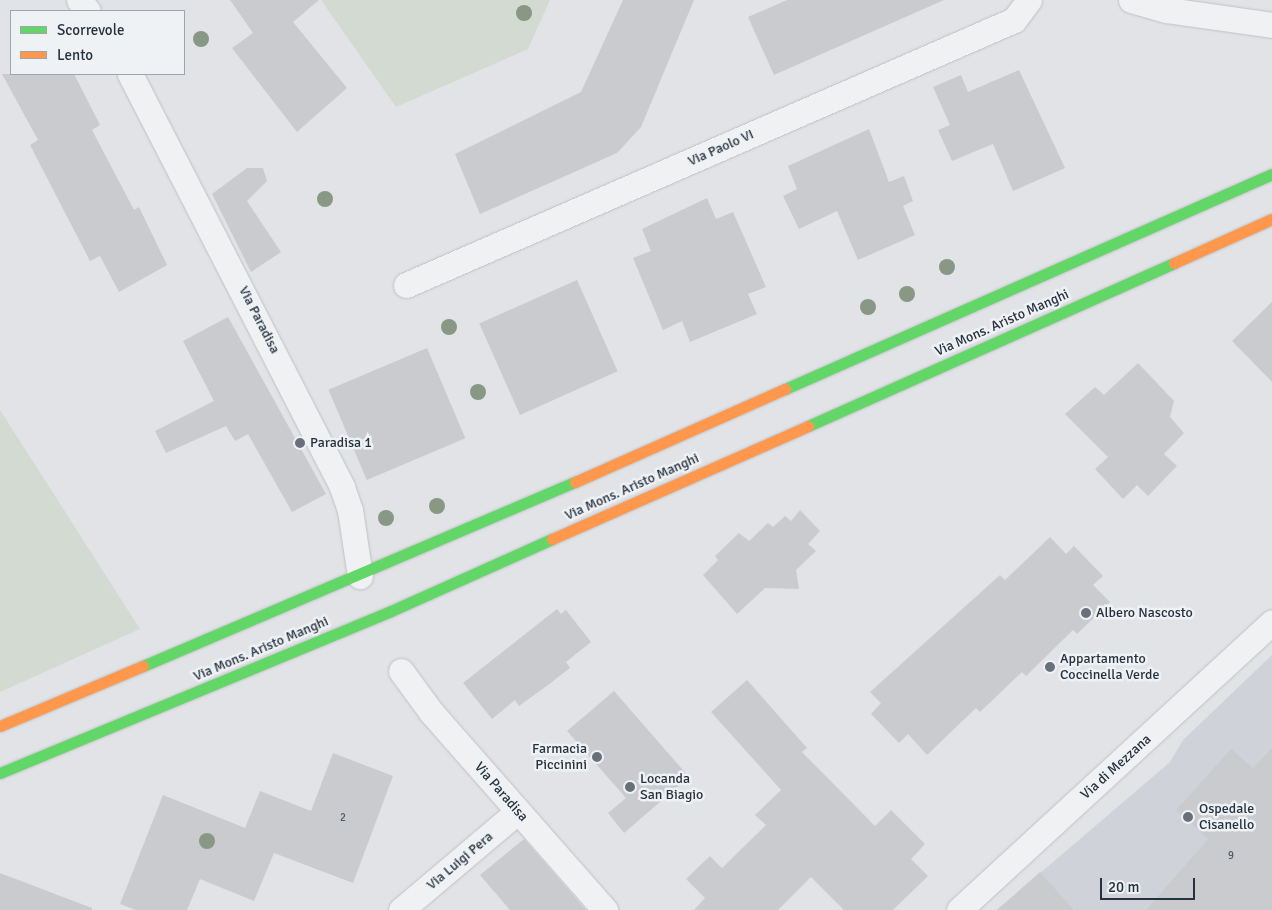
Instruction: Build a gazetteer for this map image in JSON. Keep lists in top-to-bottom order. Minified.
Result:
{"streets":{"main road":["Via Mons. Aristo Manghi"],"street":["Via Paolo VI","Via Paradisa","Via di Mezzana","Via Luigi Pera"]},"crossings":[["Via Paradisa","Via Mons. Aristo Manghi"],["Via Paradisa","Via Luigi Pera"]],"places":["Paradisa 1","Albero Nascosto","Appartamento Coccinella Verde","Farmacia Piccinini","Locanda San Biagio","Ospedale Cisanello"],"house_numbers":["2","9"],"legend":["Scorrevole","Lento"],"scale_bar":"20 m"}
